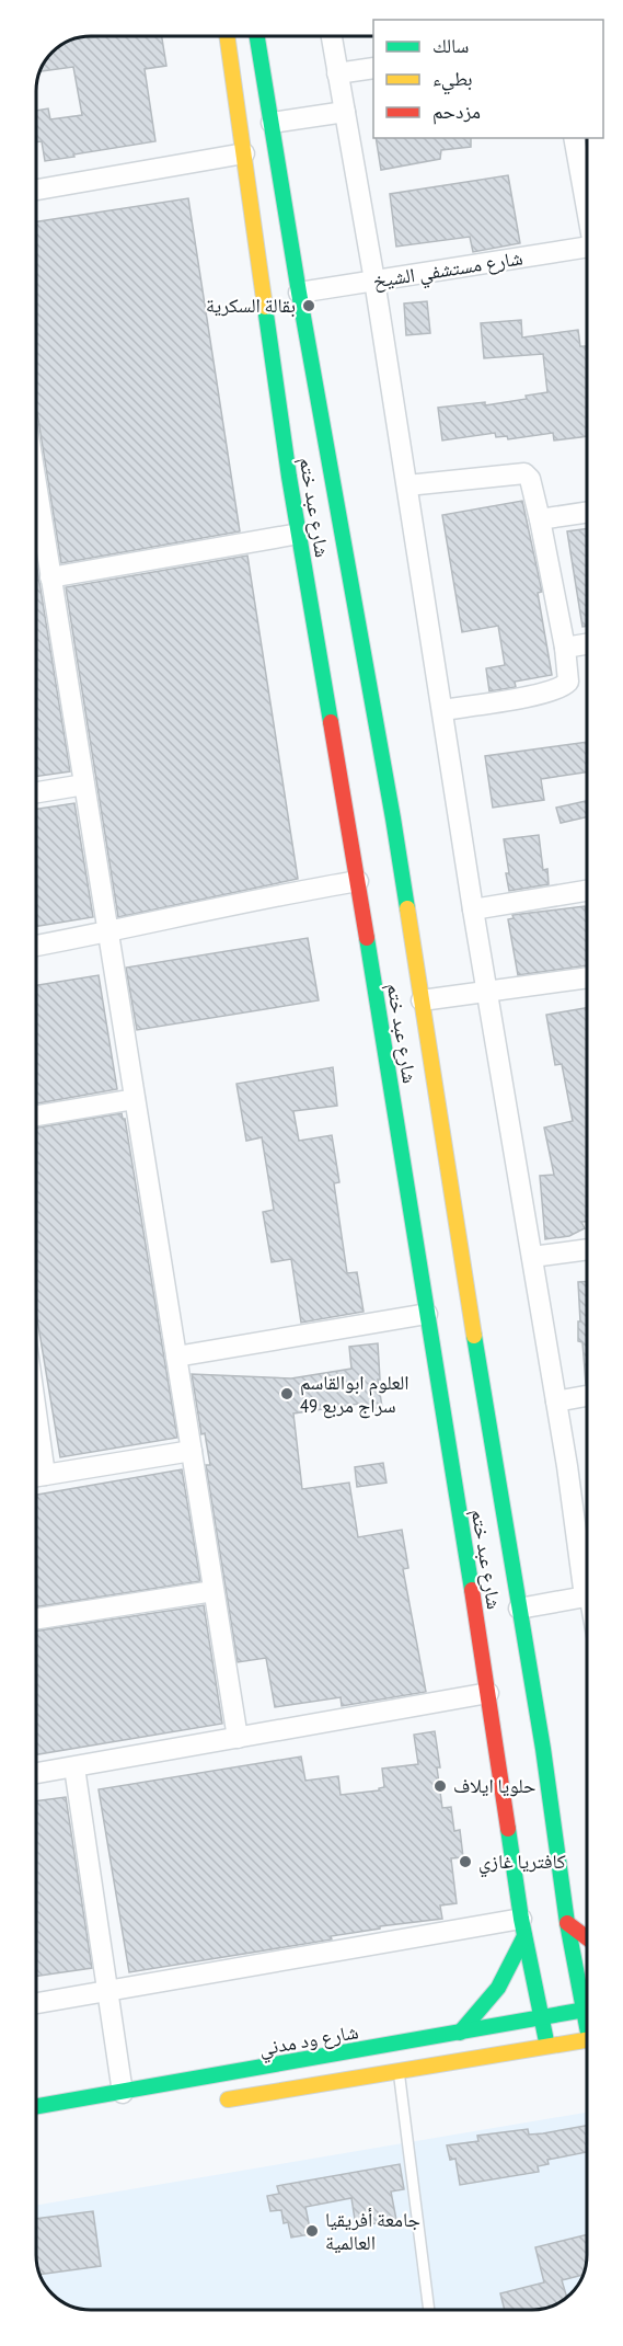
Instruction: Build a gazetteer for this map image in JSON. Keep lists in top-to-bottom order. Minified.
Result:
{"streets":{"main road":["شارع عبد ختم","شارع ود مدني"],"street":["شارع مستشفي الشيخ"]},"crossings":[["شارع مستشفي الشيخ","شارع عبد ختم"],["شارع عبد ختم","شارع ود مدني"]],"places":["بقالة السكرية","العلوم ابوالقاسم سراج مربع 49","حلويا ايلاف","كافتريا غازي","جامعة أفريقيا العالمية"],"legend":["سالك","بطيء","مزدحم"]}
